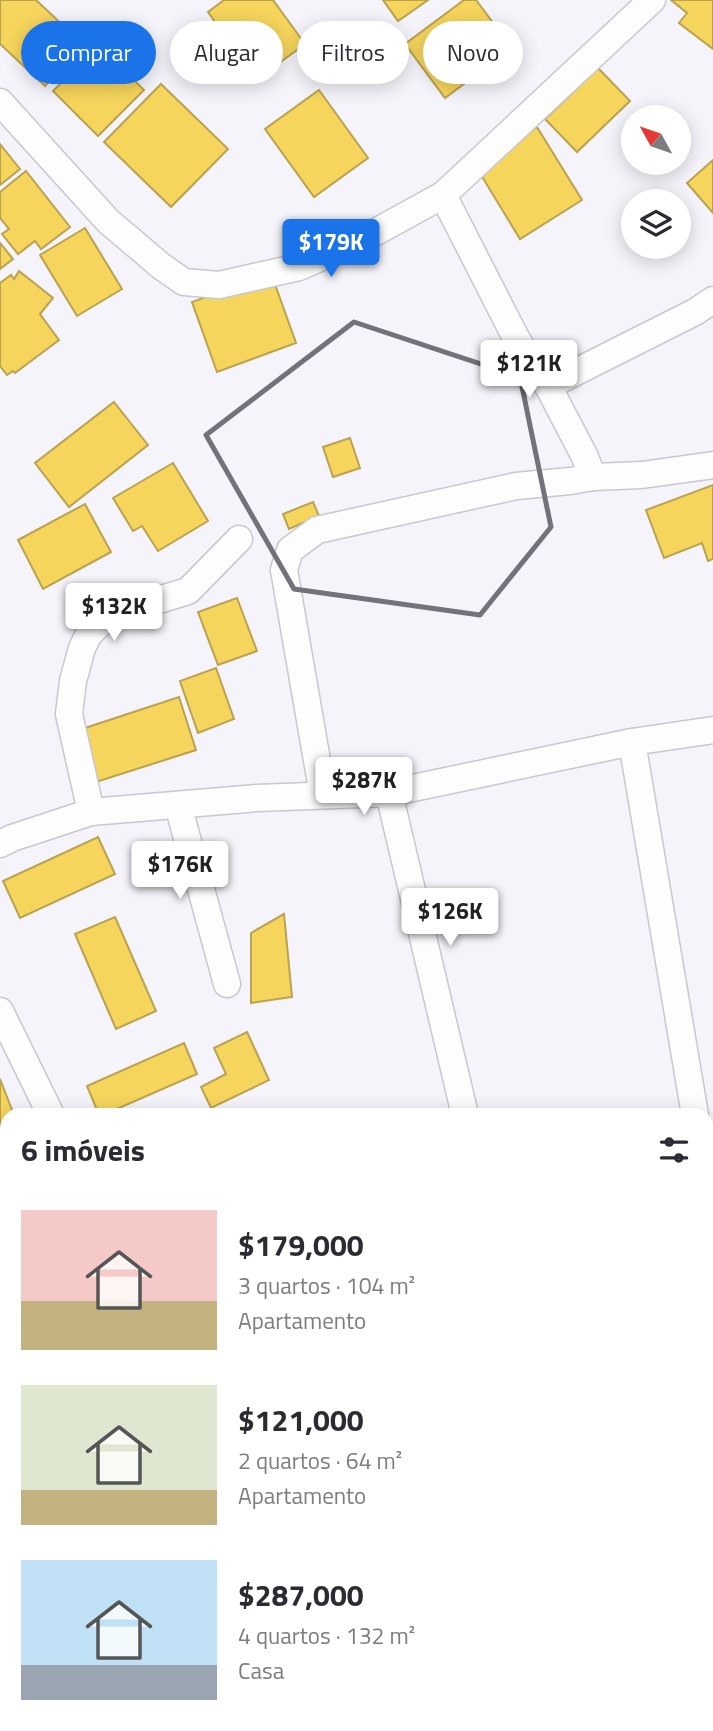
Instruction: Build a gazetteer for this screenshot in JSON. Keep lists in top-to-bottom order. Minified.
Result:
{"north":"top left","page":{"chip":["Comprar","Alugar","Filtros","Novo"],"price":["$179K","$121K","$132K","$287K","$176K","$126K"],"heading":"6 imóveis","list":[{"name":"$179,000","note":"3 quartos · 104 m² · Apartamento"},{"name":"$121,000","note":"2 quartos · 64 m² · Apartamento"},{"name":"$287,000","note":"4 quartos · 132 m² · Casa"}]}}
